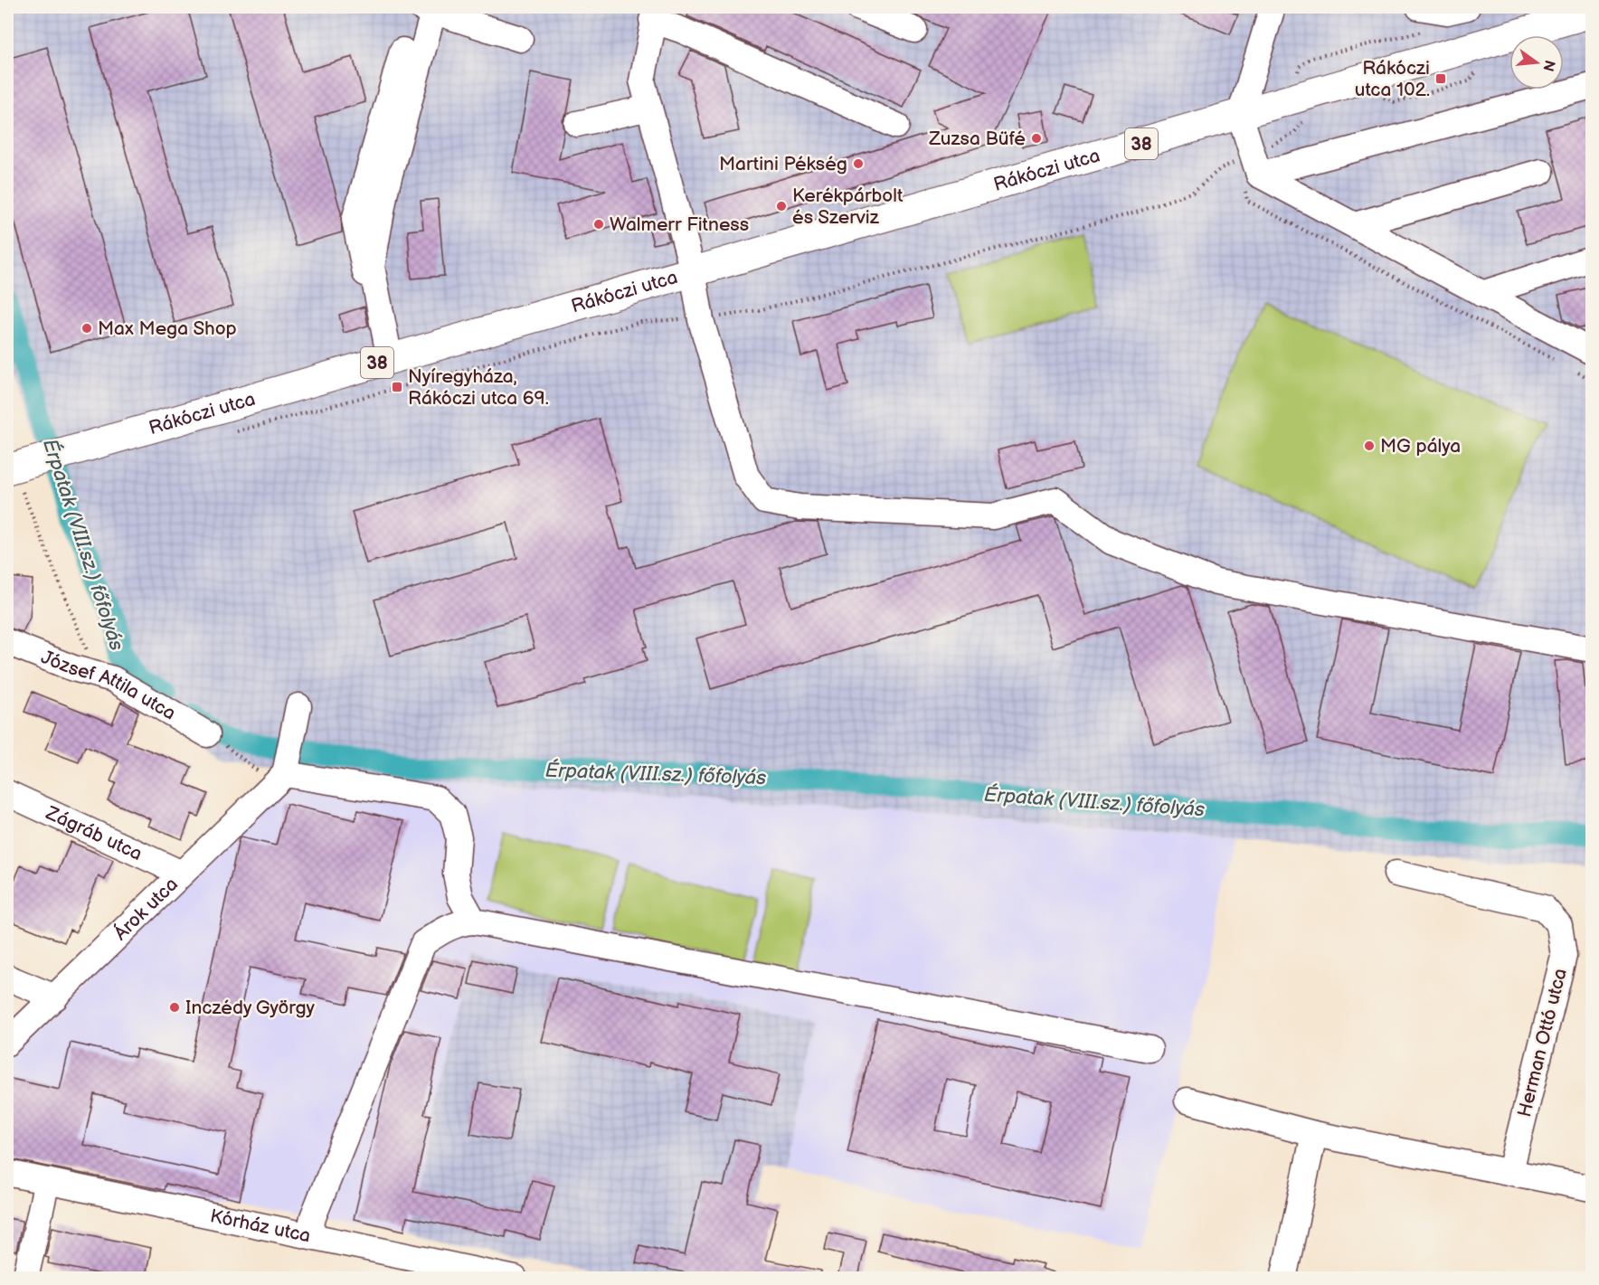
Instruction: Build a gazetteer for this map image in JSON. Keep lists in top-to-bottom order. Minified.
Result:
{"streets":{"main road":["38","Rákóczi utca"],"street":["József Attila utca","Zágráb utca","Árok utca","Herman Ottó utca","Kórház utca"]},"crossings":[["Zágráb utca","Árok utca"]],"water":["Érpatak (VIII.sz.) főfolyás"],"places":{"transit":["Rákóczi utca 102.","Nyíregyháza, Rákóczi utca 69."],"other":["Zuzsa Büfé","Martini Pékség","Kerékpárbolt és Szerviz","Walmerr Fitness","Max Mega Shop","MG pálya","Inczédy György"]},"north":"right"}
